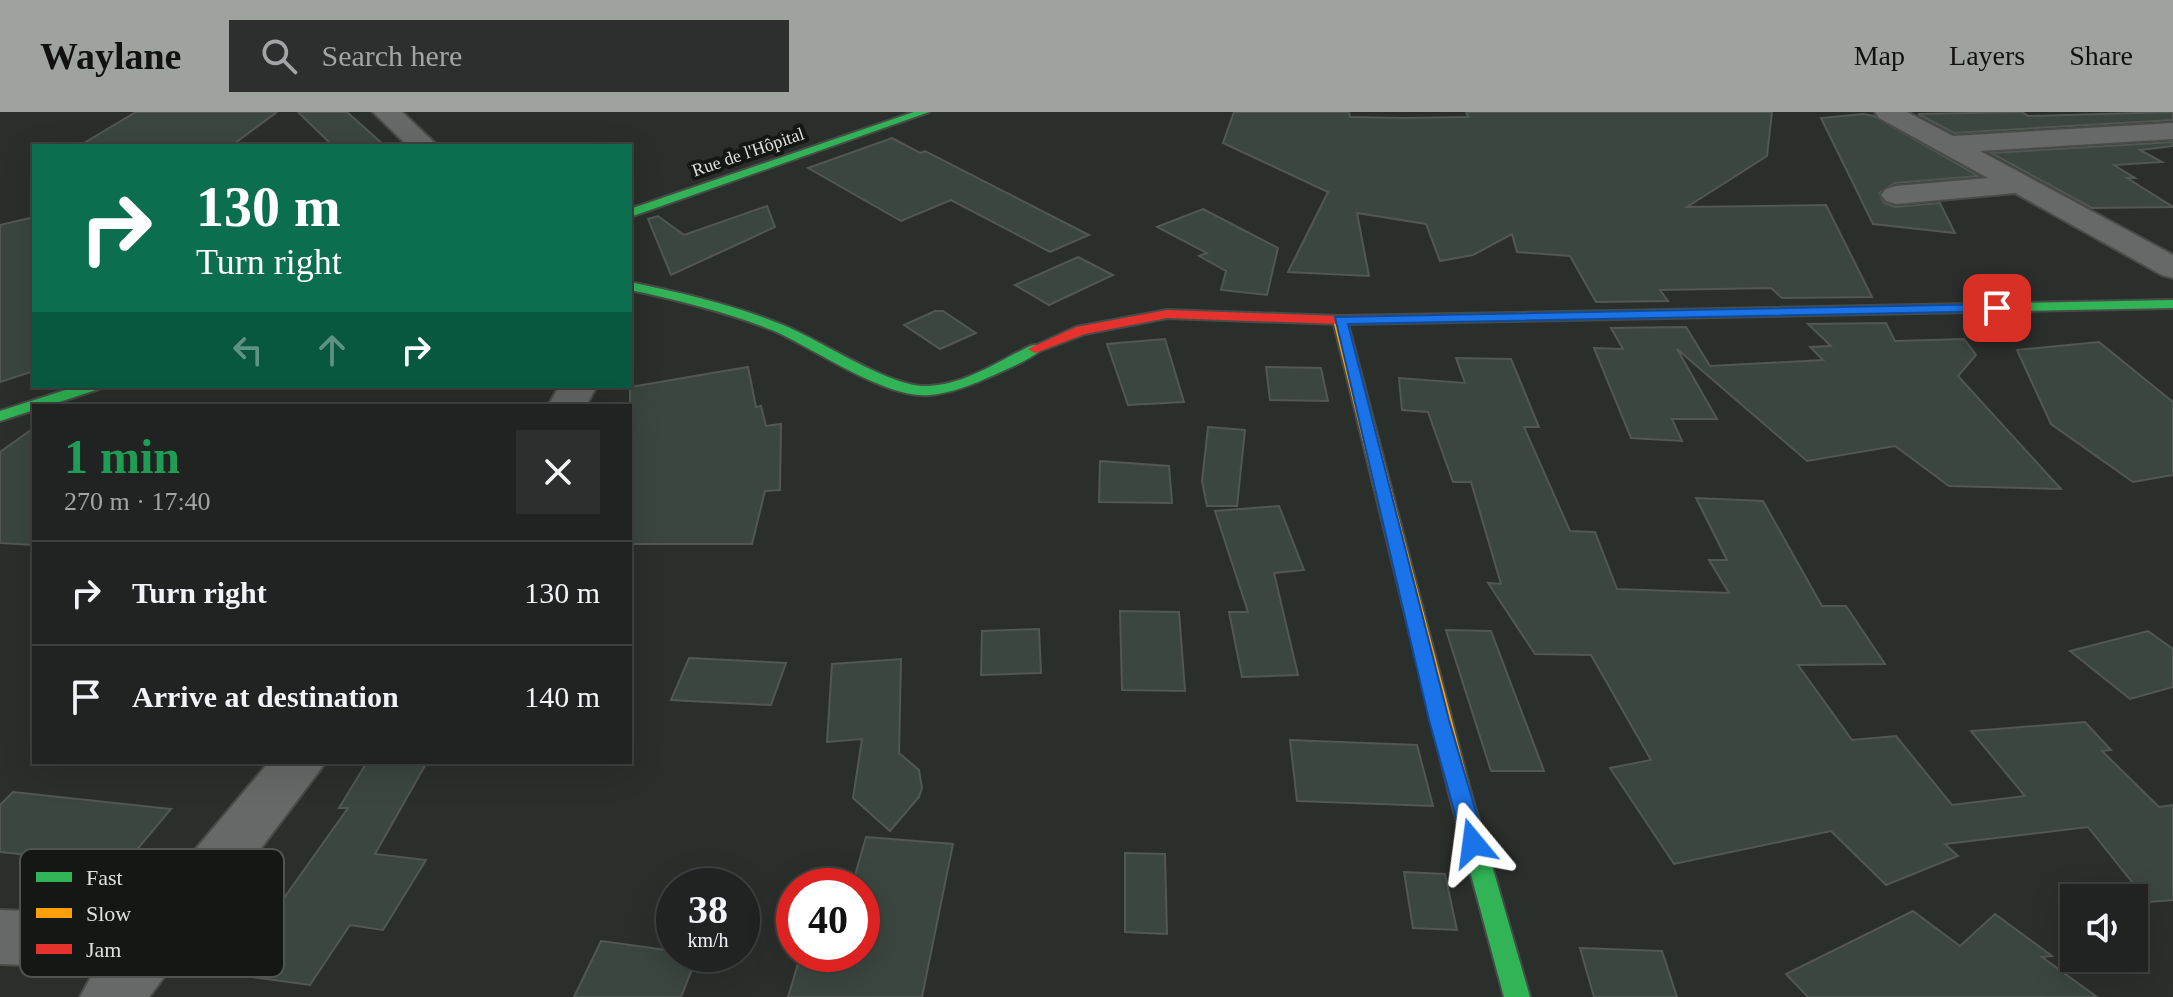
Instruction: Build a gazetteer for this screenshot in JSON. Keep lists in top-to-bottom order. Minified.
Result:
{"streets":{"street":["Rue de l'Hôpital"]},"legend":["Fast","Slow","Jam"],"page":{"header":"Waylane","search":"Search here","nav":["Map","Layers","Share"],"turn":["130 m","Turn right"],"heading":["1 min","270 m · 17:40"],"list":[{"name":"Turn right","value":"130 m"},{"name":"Arrive at destination","value":"140 m"}],"speed":"38 km/h","limit":"40"}}
